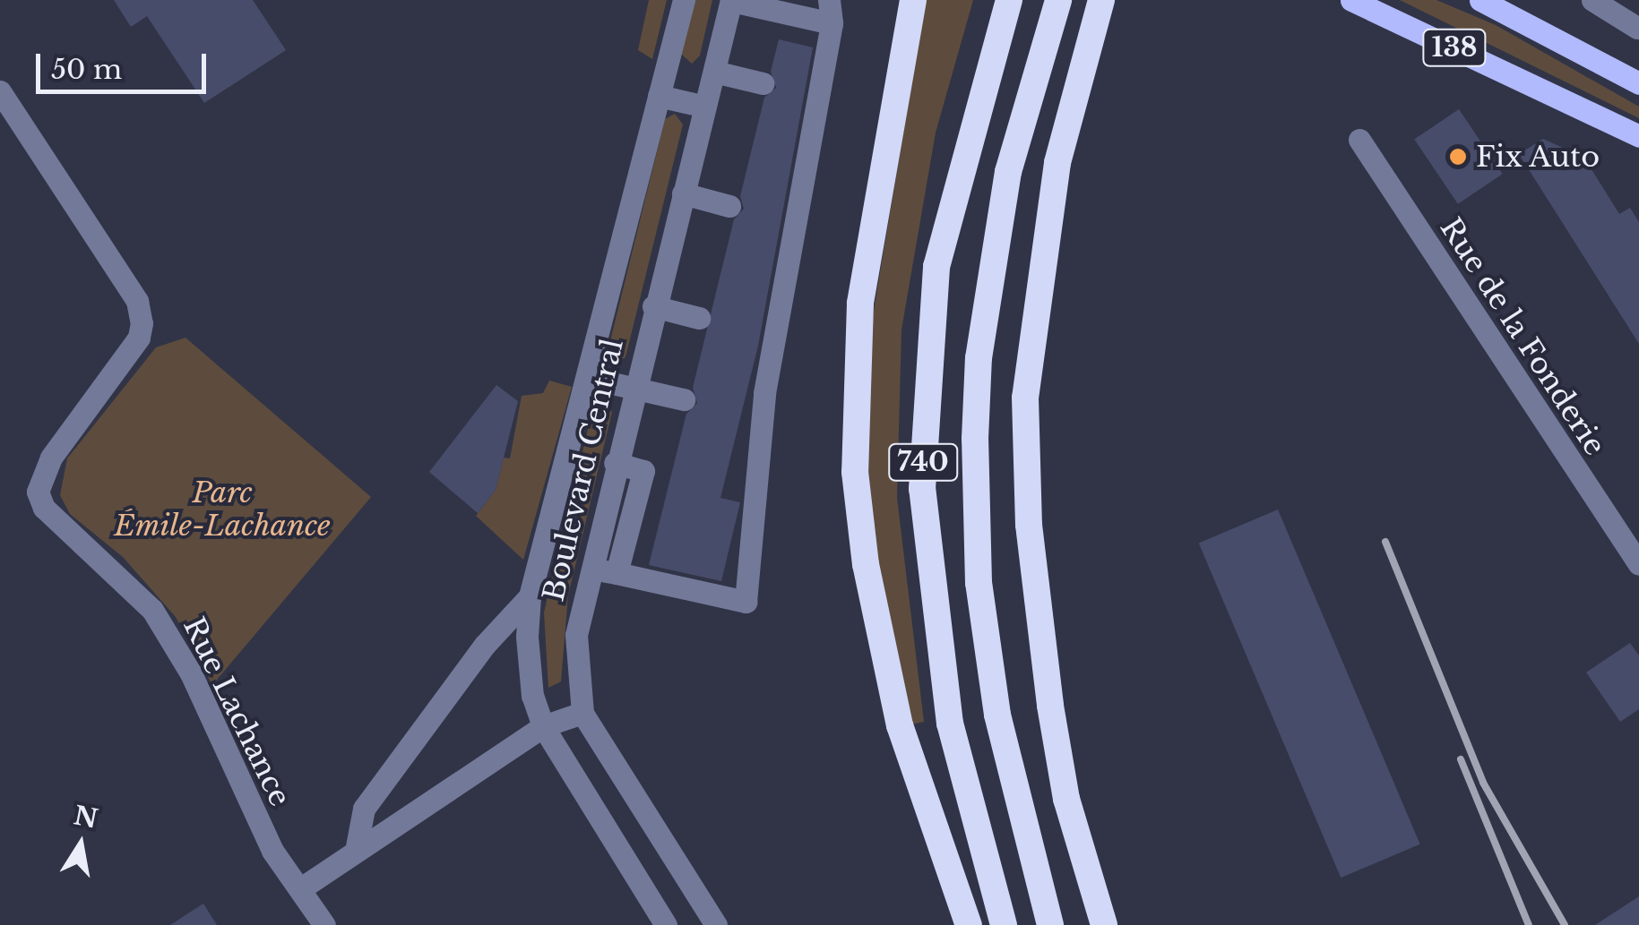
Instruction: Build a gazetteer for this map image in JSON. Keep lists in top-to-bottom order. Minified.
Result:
{"streets":{"highway":["740"],"main road":["138"],"street":["Rue de la Fonderie","Boulevard Central","Rue Lachance"]},"parks":["Parc Émile-Lachance"],"places":["Fix Auto"],"scale_bar":"50 m","north":"top"}
